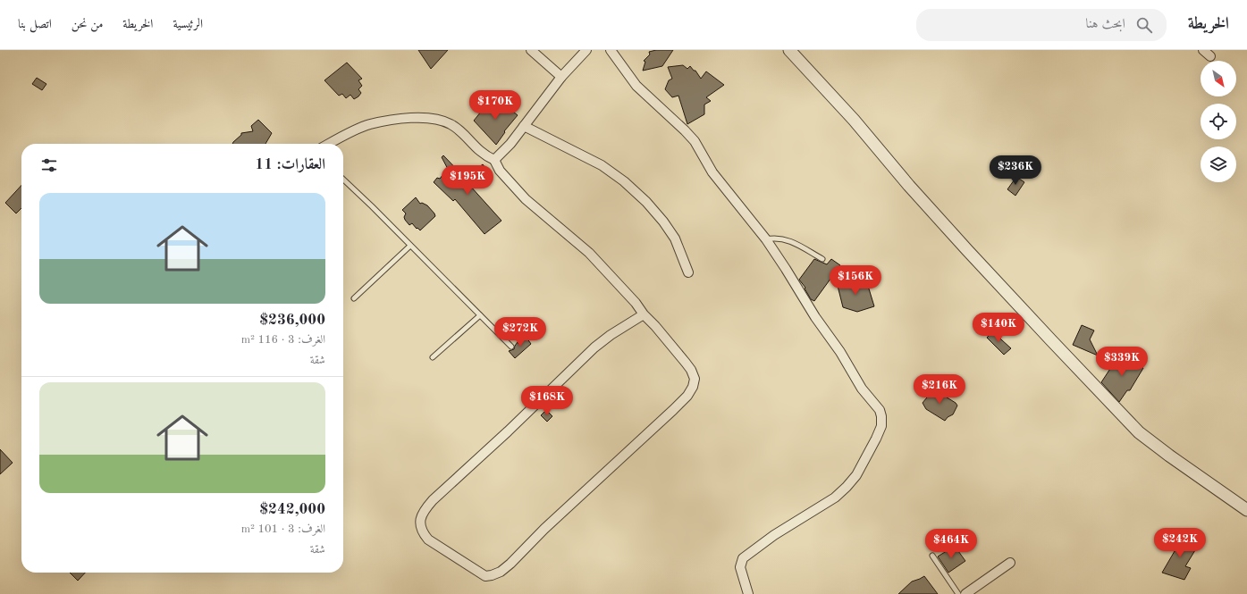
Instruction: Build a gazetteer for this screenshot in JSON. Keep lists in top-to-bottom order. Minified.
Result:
{"north":"bottom right","page":{"header":"الخريطة","search":"ابحث هنا","nav":["الرئيسية","الخريطة","من نحن","اتصل بنا"],"price":["$170K","$236K","$195K","$156K","$140K","$272K","$339K","$216K","$168K","$242K","$464K"],"heading":"العقارات: 11","list":[{"name":"$236,000","note":"الغرف: 3 · 116 m² · شقة"},{"name":"$242,000","note":"الغرف: 3 · 101 m² · شقة"}]}}
